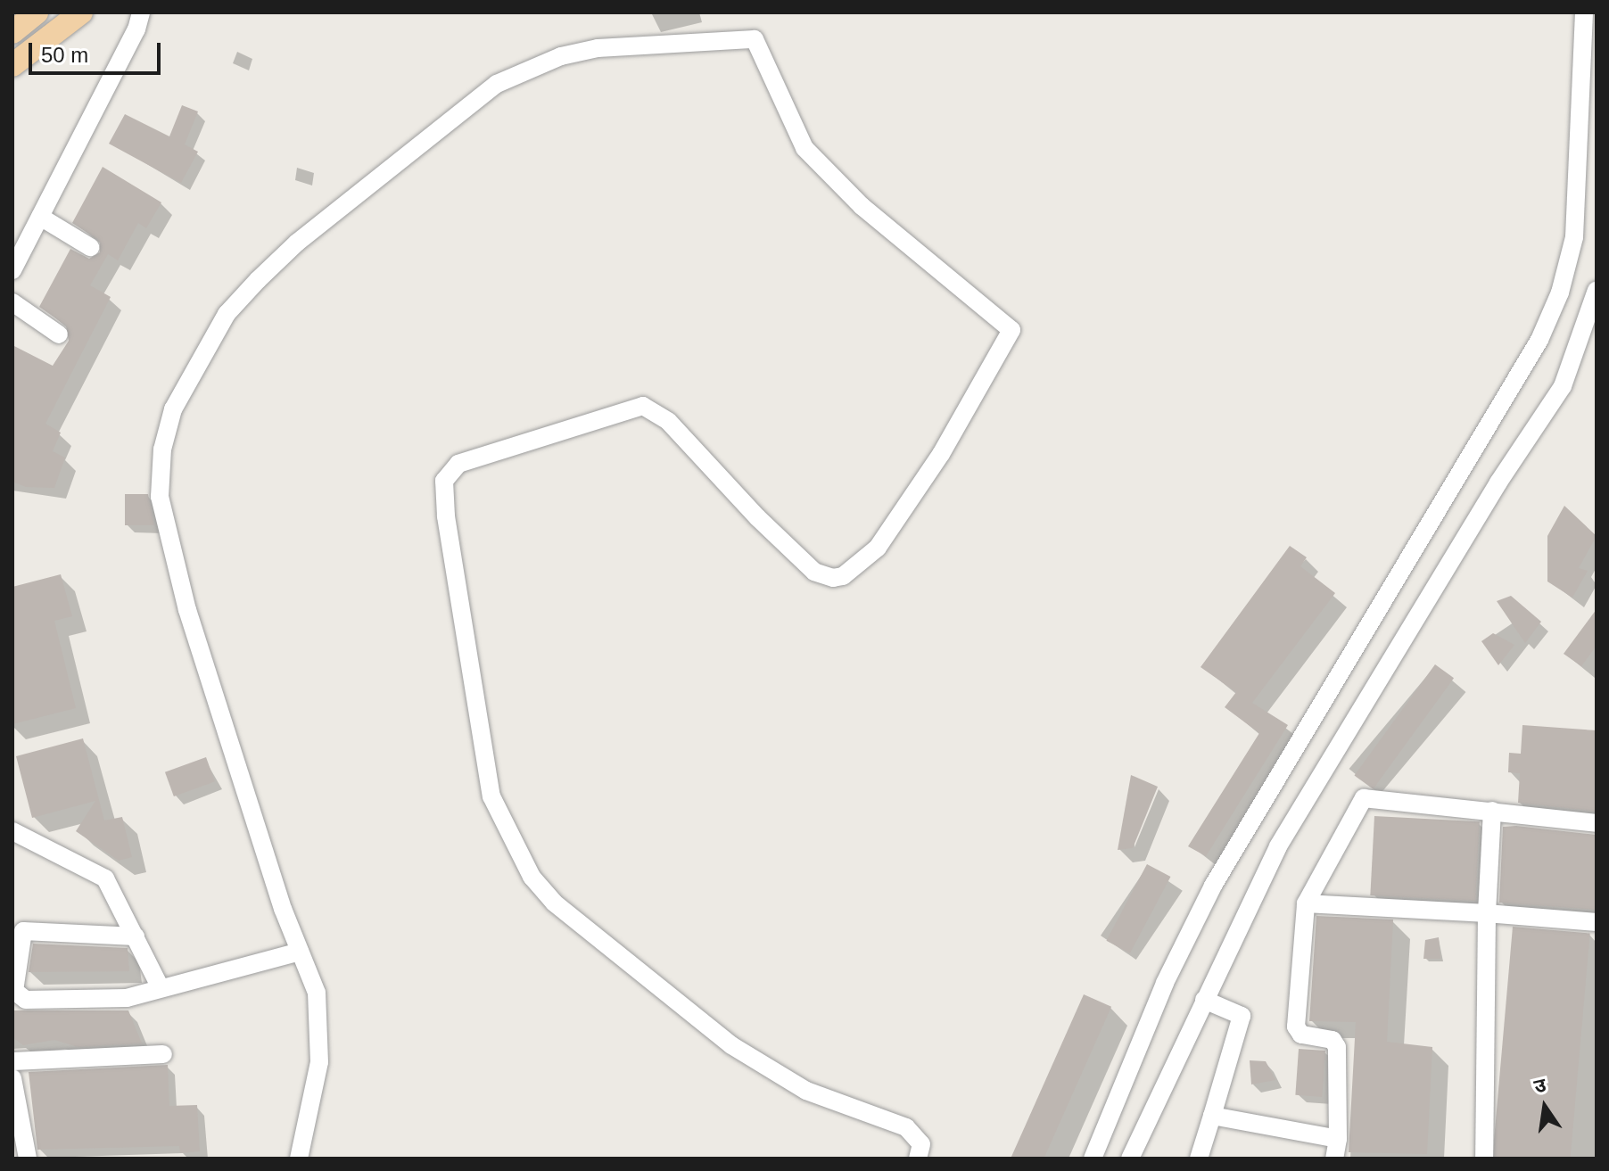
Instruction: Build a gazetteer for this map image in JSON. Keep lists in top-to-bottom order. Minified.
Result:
{"scale_bar":"50 m","north":"top"}
